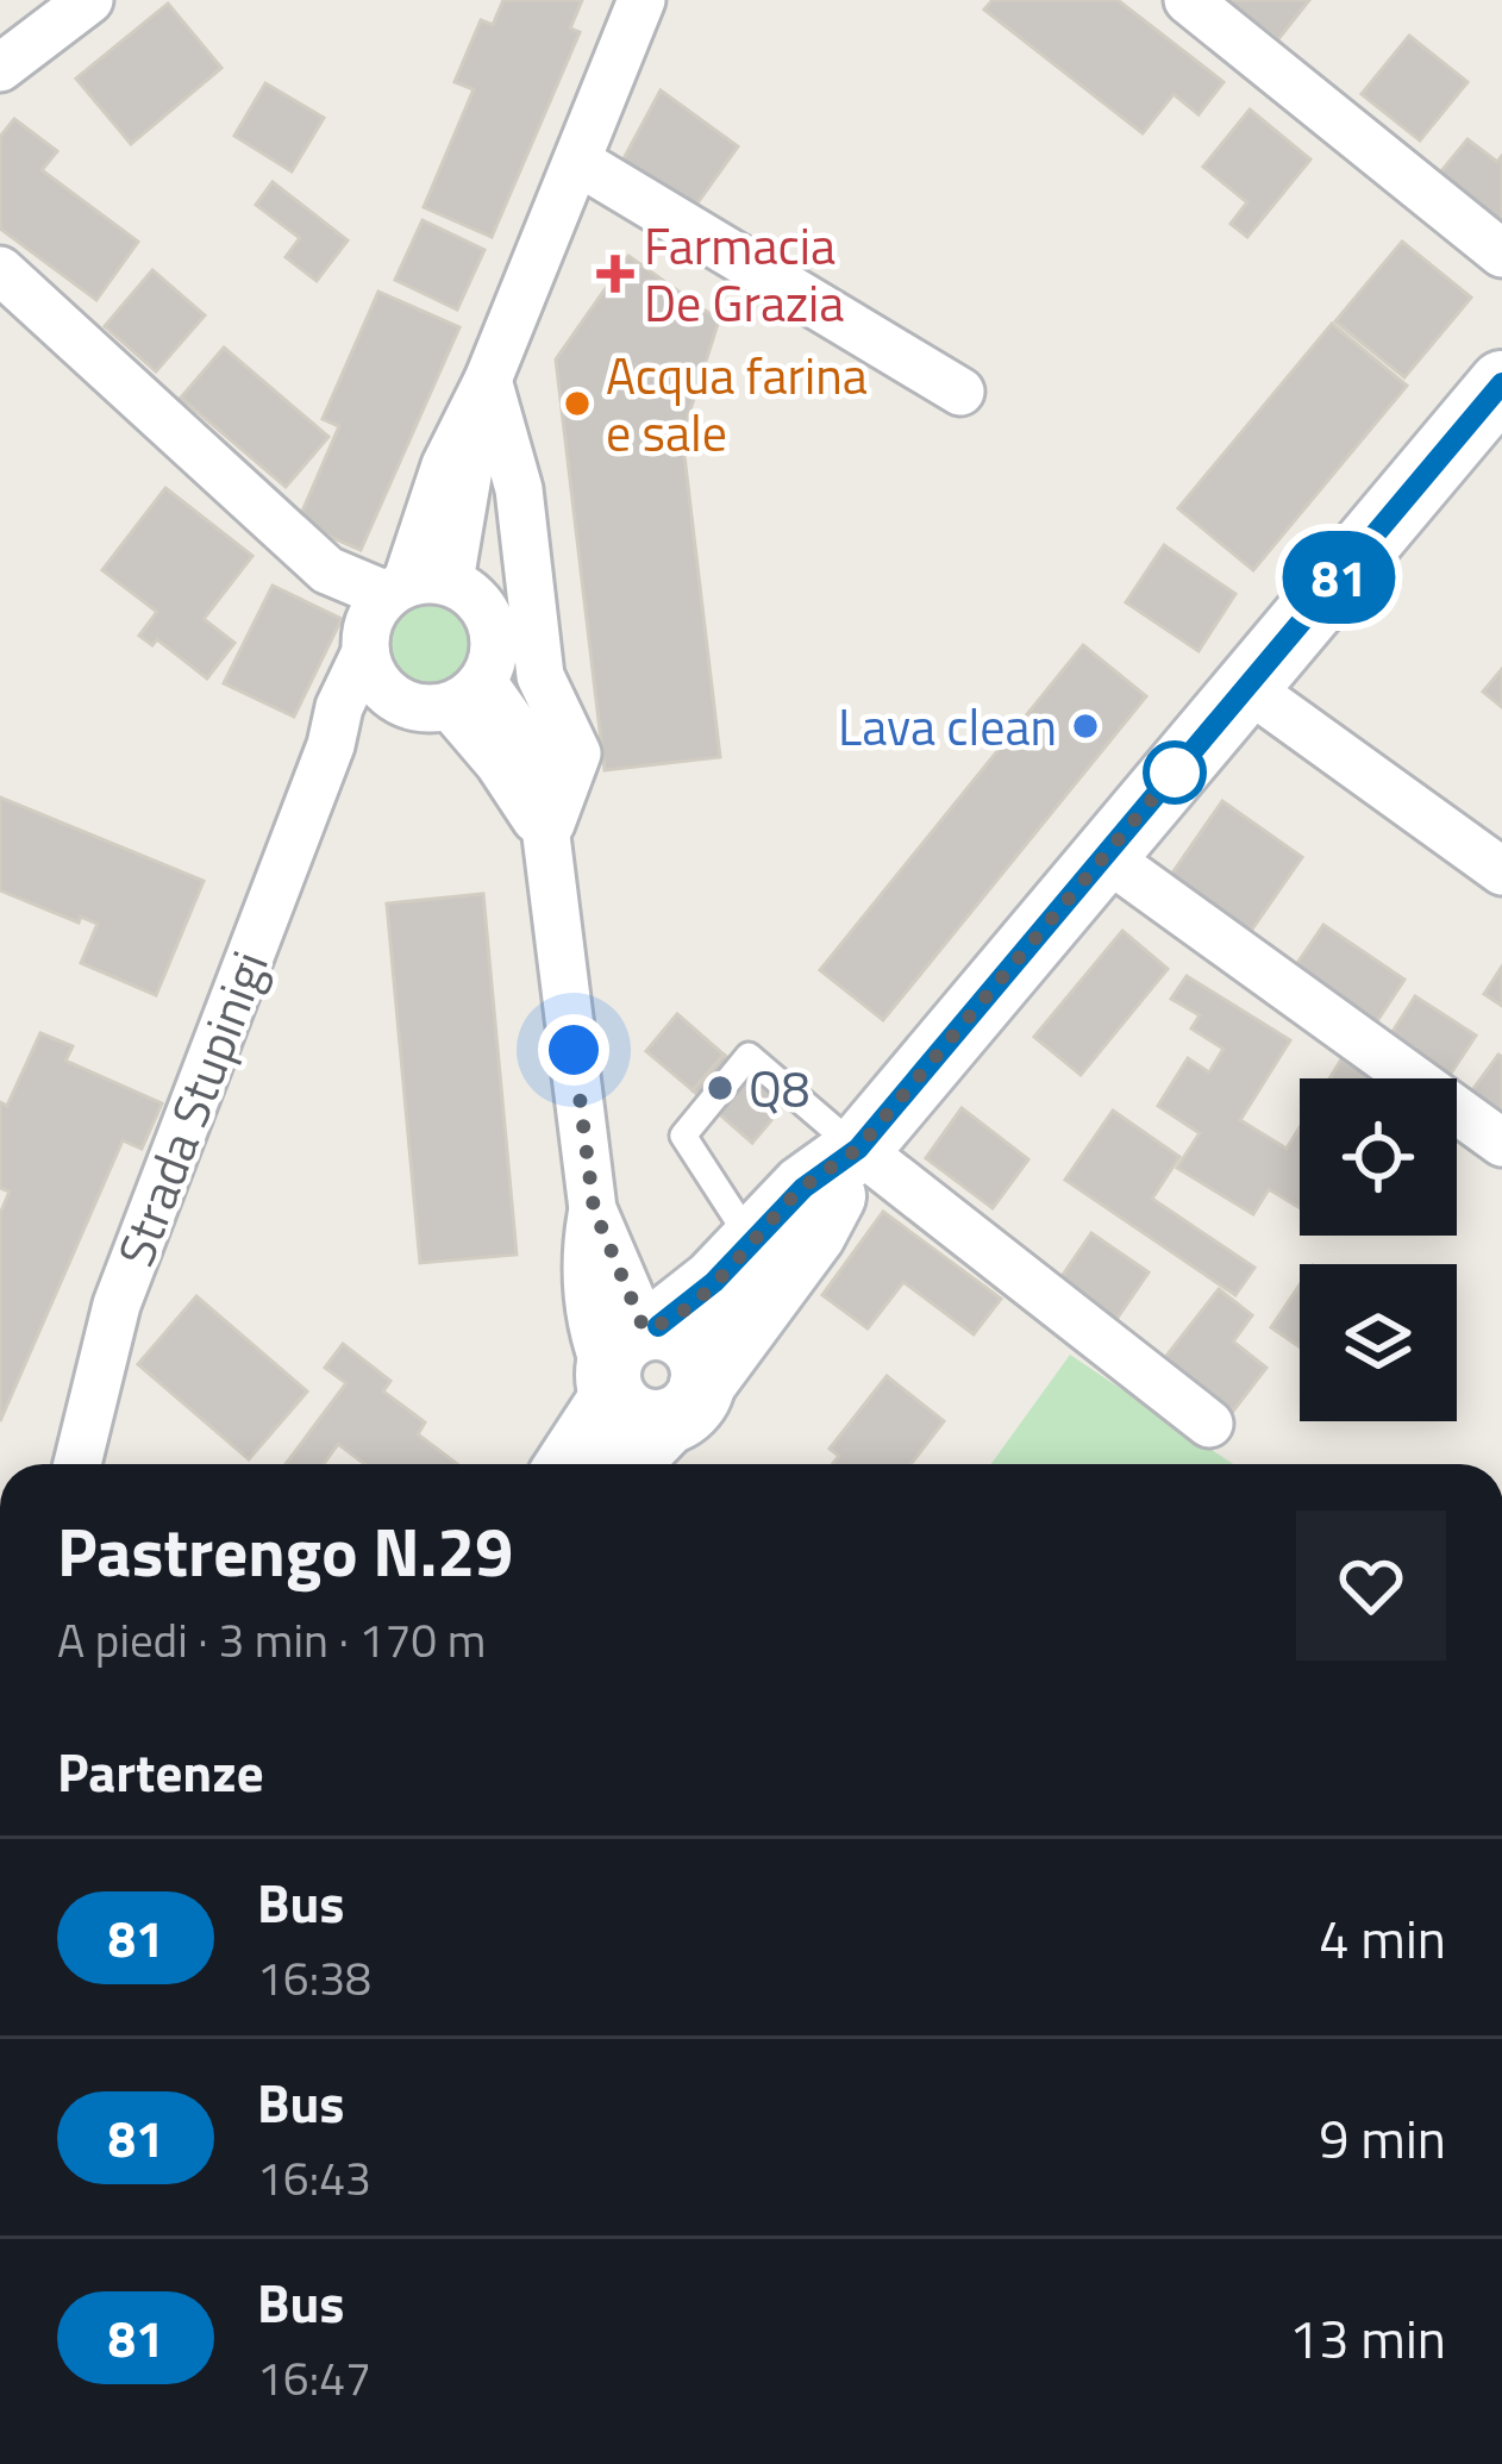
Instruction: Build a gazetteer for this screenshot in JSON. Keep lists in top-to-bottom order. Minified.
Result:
{"streets":{"street":["Strada Stupinigi"]},"places":{"health":["Farmacia De Grazia"],"other":["Acqua farina e sale","Lava clean","Q8"]},"lines":["bus line 81"],"page":{"on_map":"81","heading":[["Pastrengo N.29","A piedi · 3 min · 170 m"],"Partenze"],"list":[{"mark":"81","name":"Bus","note":"16:38","value":"4 min"},{"mark":"81","name":"Bus","note":"16:43","value":"9 min"},{"mark":"81","name":"Bus","note":"16:47","value":"13 min"}]}}
